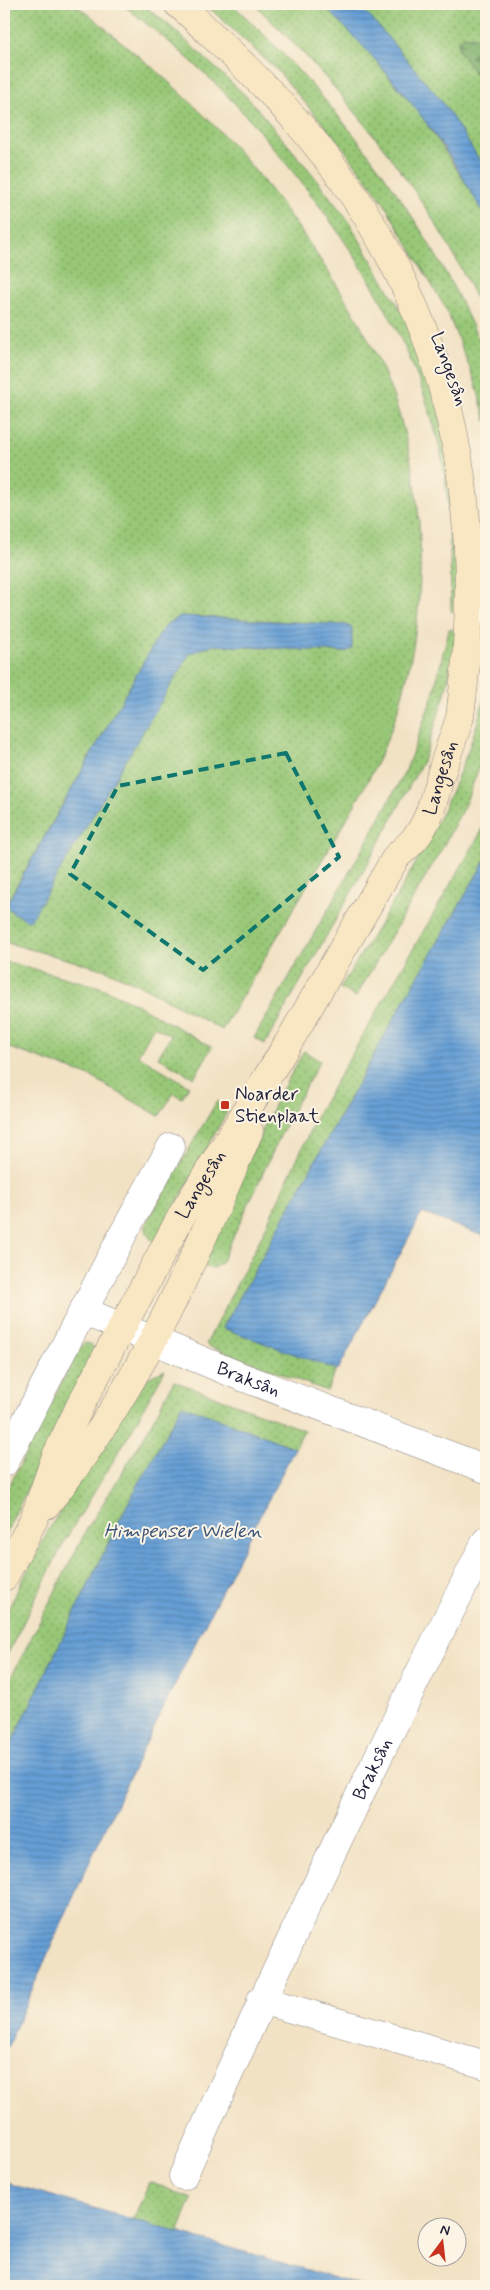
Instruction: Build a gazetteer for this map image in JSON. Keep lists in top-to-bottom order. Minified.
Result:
{"streets":{"street":["Langesân","Braksân"]},"crossings":[["Langesân","Braksân"]],"water":["Himpenser Wielen"],"places":{"transit":["Noarder Stienplaat"]},"north":"top"}
